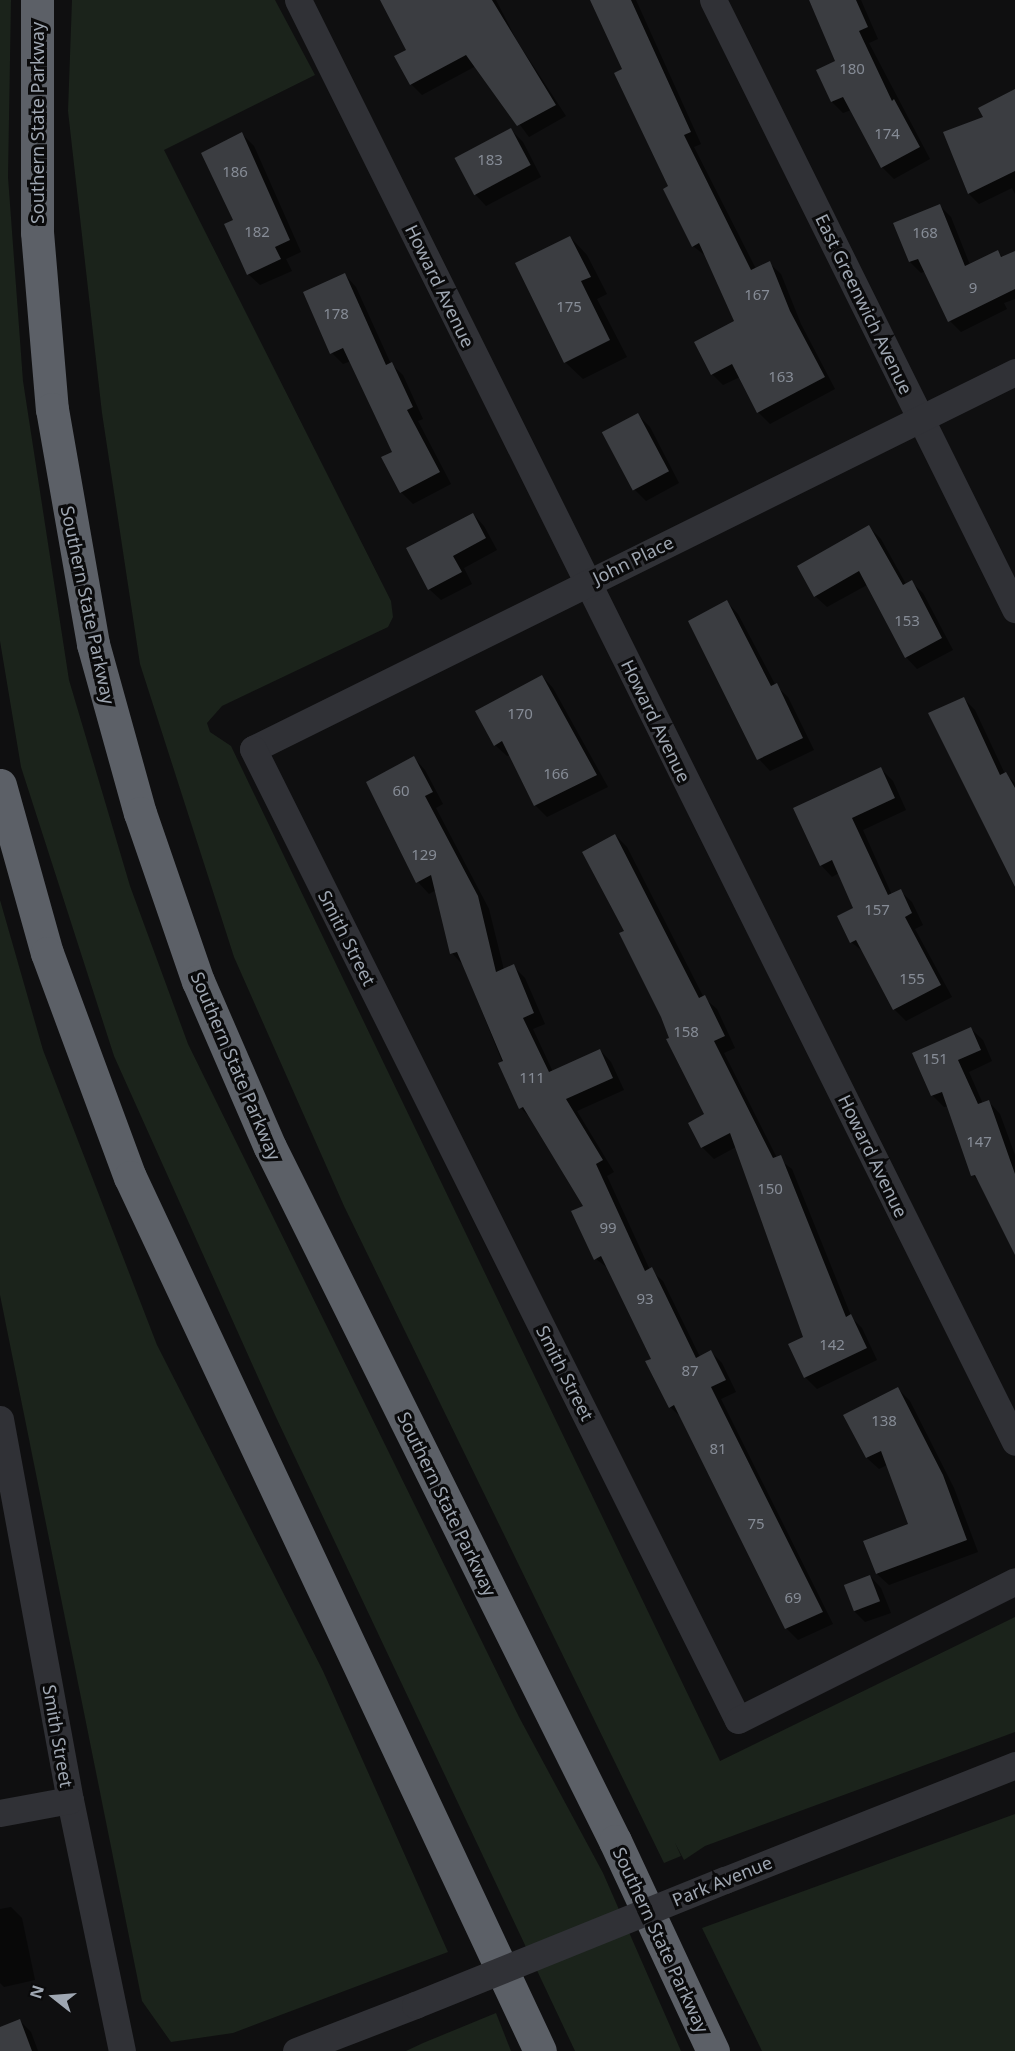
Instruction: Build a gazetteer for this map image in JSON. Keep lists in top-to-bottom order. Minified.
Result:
{"streets":{"highway":["Southern State Parkway"],"street":["Howard Avenue","East Greenwich Avenue","John Place","Smith Street","Park Avenue"]},"crossings":[["Howard Avenue","John Place"],["East Greenwich Avenue","John Place"],["John Place","Smith Street"]],"house_numbers":["180","174","183","186","182","168","9","167","175","178","163","153","170","166","60","129","157","155","158","151","111","147","150","99","93","142","87","138","81","75","69"],"north":"left"}
